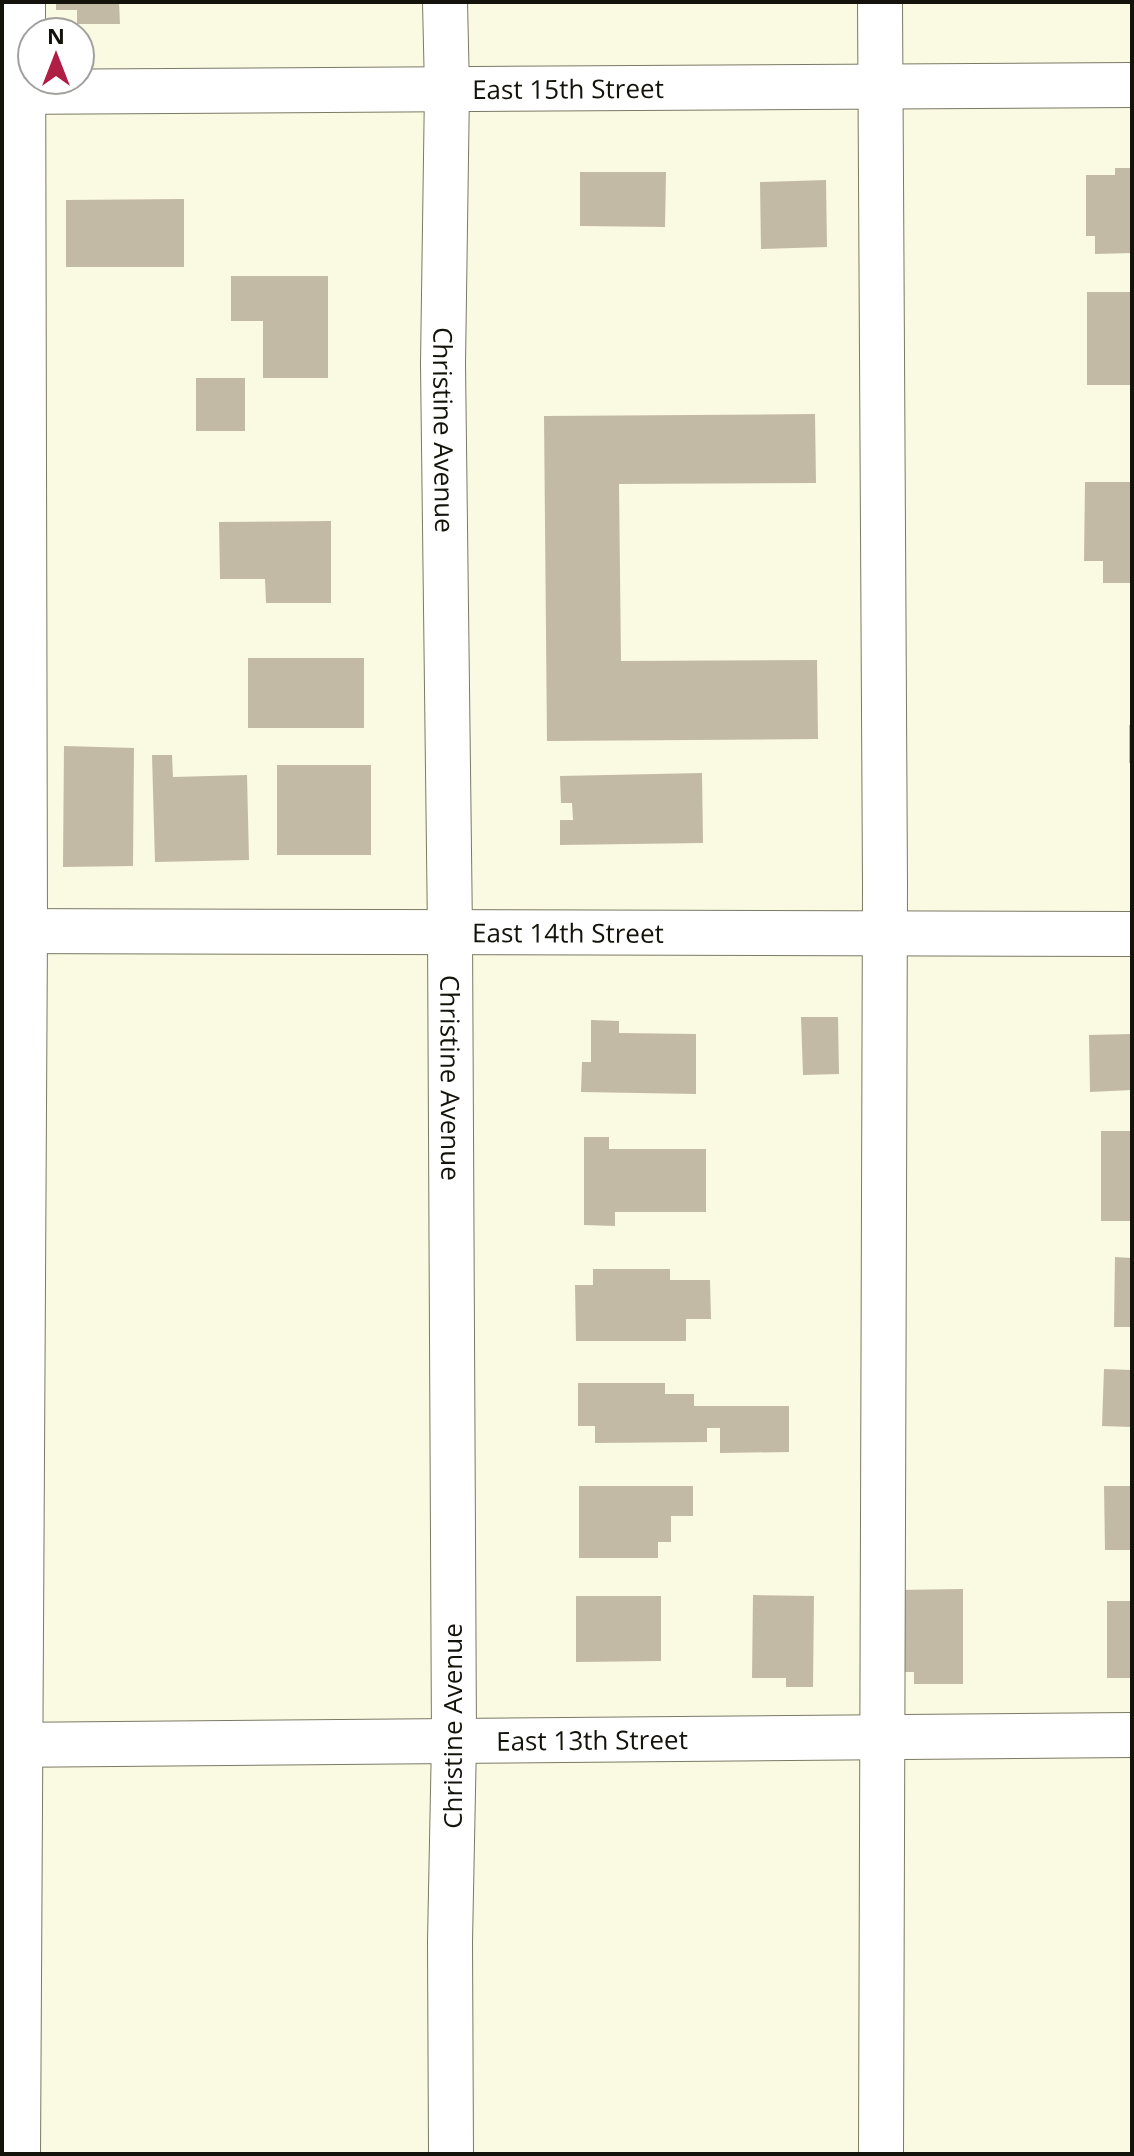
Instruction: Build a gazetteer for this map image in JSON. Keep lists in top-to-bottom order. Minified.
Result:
{"streets":{"street":["East 15th Street","Christine Avenue","East 14th Street","East 13th Street"]},"crossings":[["East 15th Street","Christine Avenue"],["Christine Avenue","East 14th Street"],["Christine Avenue","East 13th Street"]],"north":"top"}
